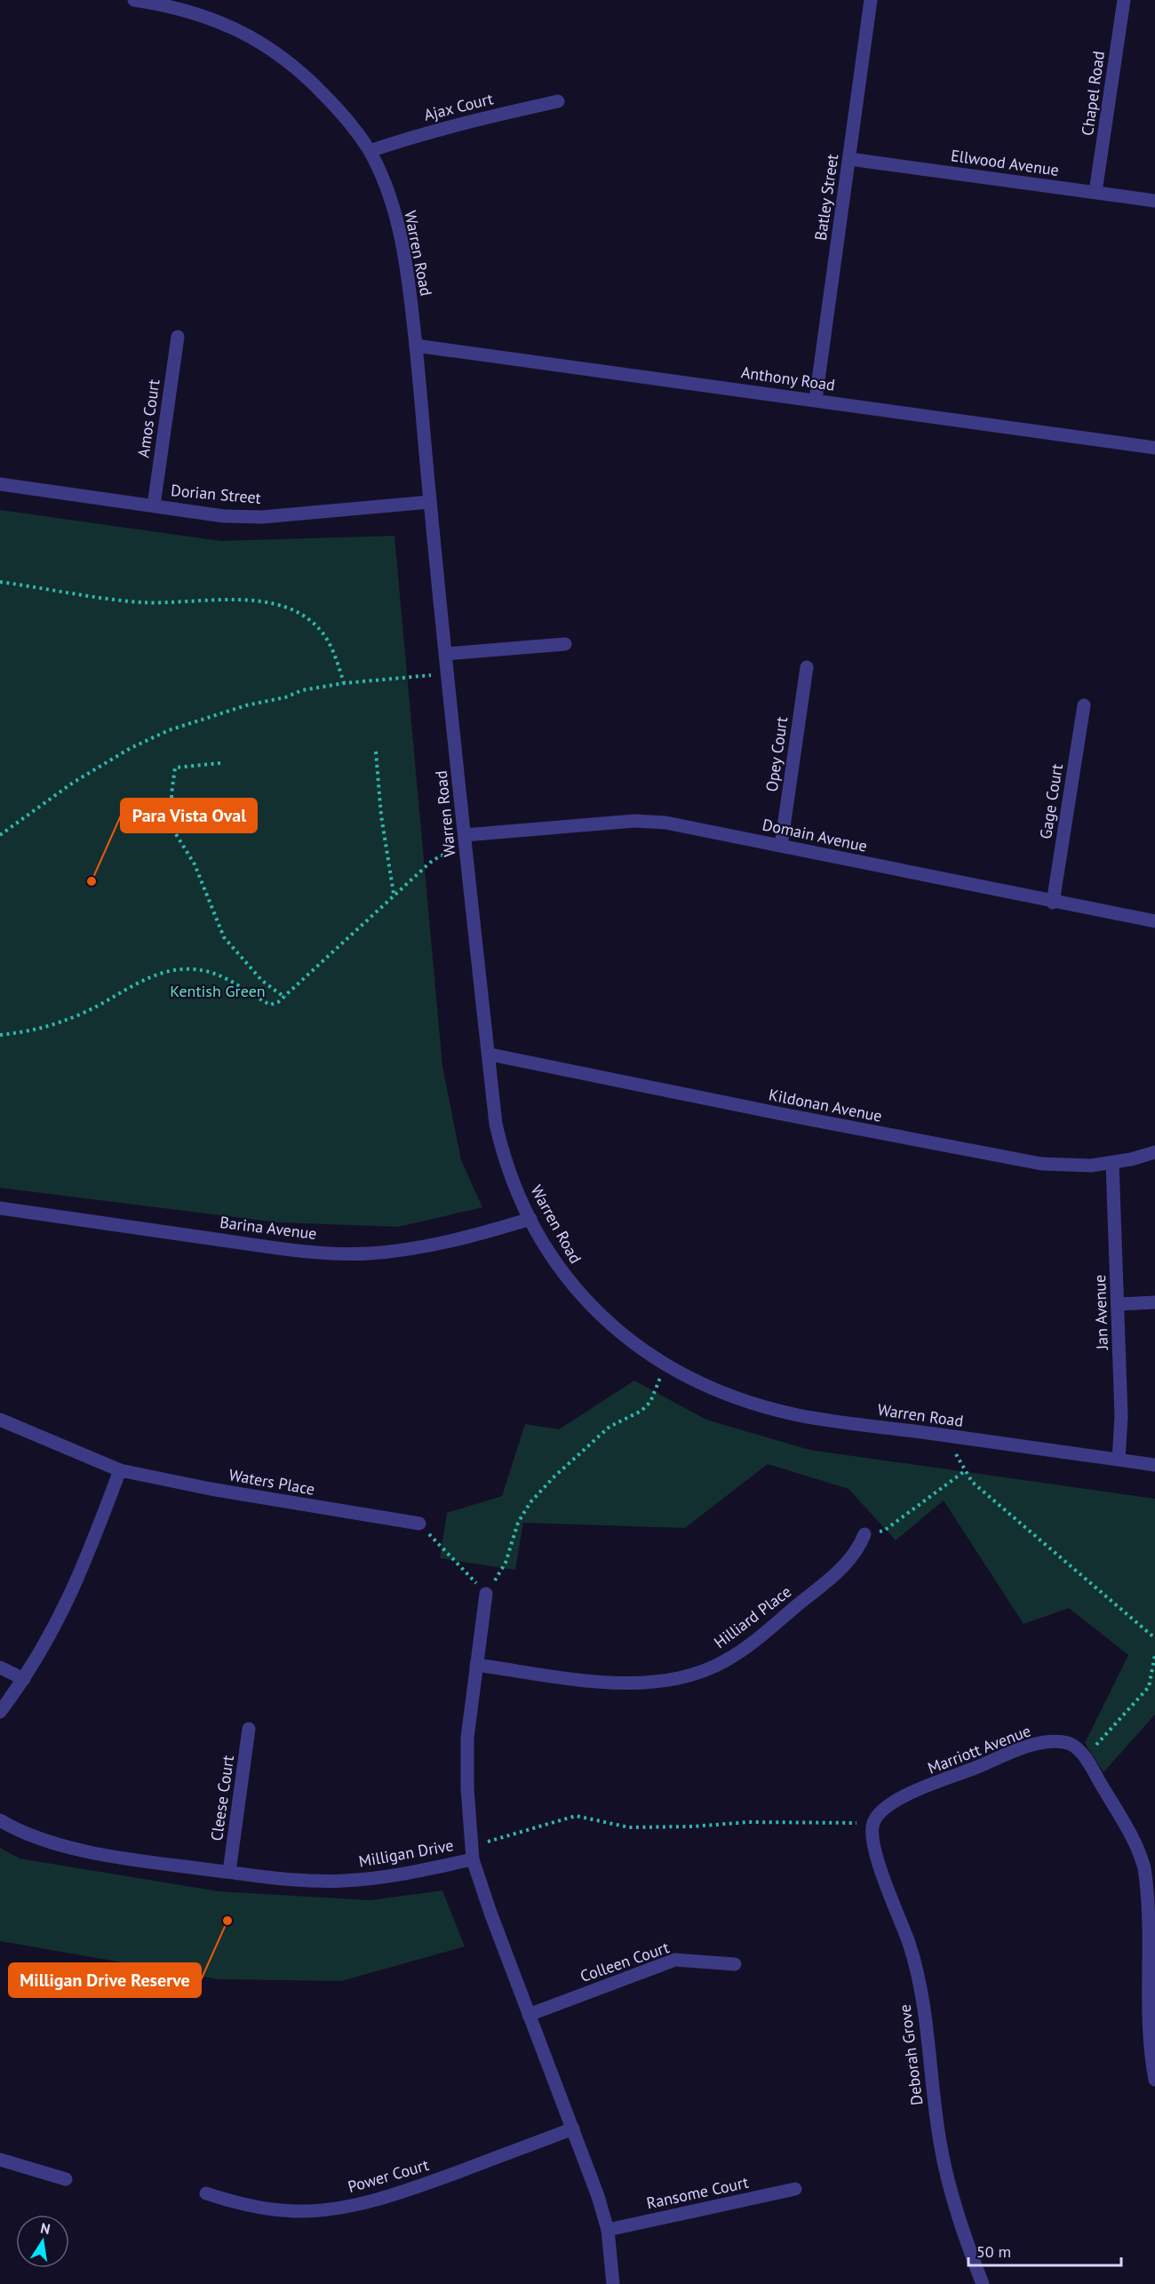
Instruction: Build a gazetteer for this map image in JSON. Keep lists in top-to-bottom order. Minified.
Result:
{"streets":{"street":["Chapel Road","Ajax Court","Ellwood Avenue","Batley Street","Warren Road","Anthony Road","Amos Court","Dorian Street","Opey Court","Gage Court","Domain Avenue","Kildonan Avenue","Barina Avenue","Jan Avenue","Waters Place","Hilliard Place","Marriott Avenue","Cleese Court","Milligan Drive","Colleen Court","Deborah Grove","Power Court","Ransome Court"]},"crossings":[["Chapel Road","Ellwood Avenue"],["Ajax Court","Warren Road"],["Ellwood Avenue","Batley Street"],["Batley Street","Anthony Road"],["Warren Road","Anthony Road"],["Warren Road","Dorian Street"],["Warren Road","Domain Avenue"],["Warren Road","Kildonan Avenue"],["Warren Road","Barina Avenue"],["Warren Road","Jan Avenue"],["Amos Court","Dorian Street"],["Opey Court","Domain Avenue"],["Gage Court","Domain Avenue"],["Kildonan Avenue","Jan Avenue"],["Marriott Avenue","Deborah Grove"],["Cleese Court","Milligan Drive"],["Milligan Drive","Colleen Court"],["Milligan Drive","Power Court"],["Milligan Drive","Ransome Court"]],"parks":["Kentish Green"],"places":["Para Vista Oval","Milligan Drive Reserve"],"scale_bar":"50 m","north":"top"}
